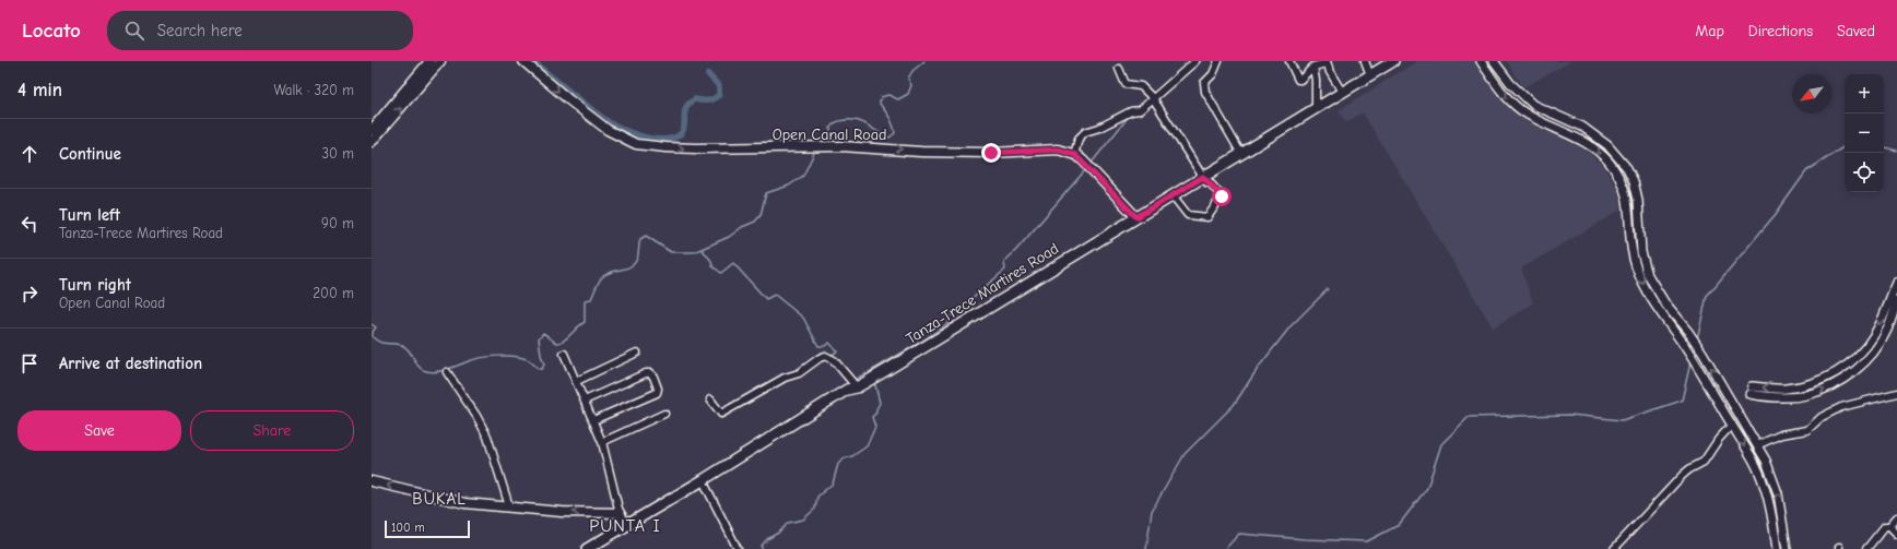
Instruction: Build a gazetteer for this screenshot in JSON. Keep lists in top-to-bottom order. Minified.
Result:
{"streets":{"main road":["Open Canal Road","Tanza-Trece Martires Road"]},"crossings":[["Open Canal Road","Tanza-Trece Martires Road"]],"one_way":["Open Canal Road"],"districts":["BUKAL","PUNTA I"],"scale_bar":"100 m","north":"bottom left","page":{"header":"Locato","search":"Search here","nav":["Map","Directions","Saved"],"heading":["4 min","Walk · 320 m"],"map_buttons":["+","−"],"list":[["Continue","30 m"],["Turn left","Tanza-Trece Martires Road","90 m"],["Turn right","Open Canal Road","200 m"],"Arrive at destination"],"buttons":["Save","Share"],"scale":"100 m"}}
